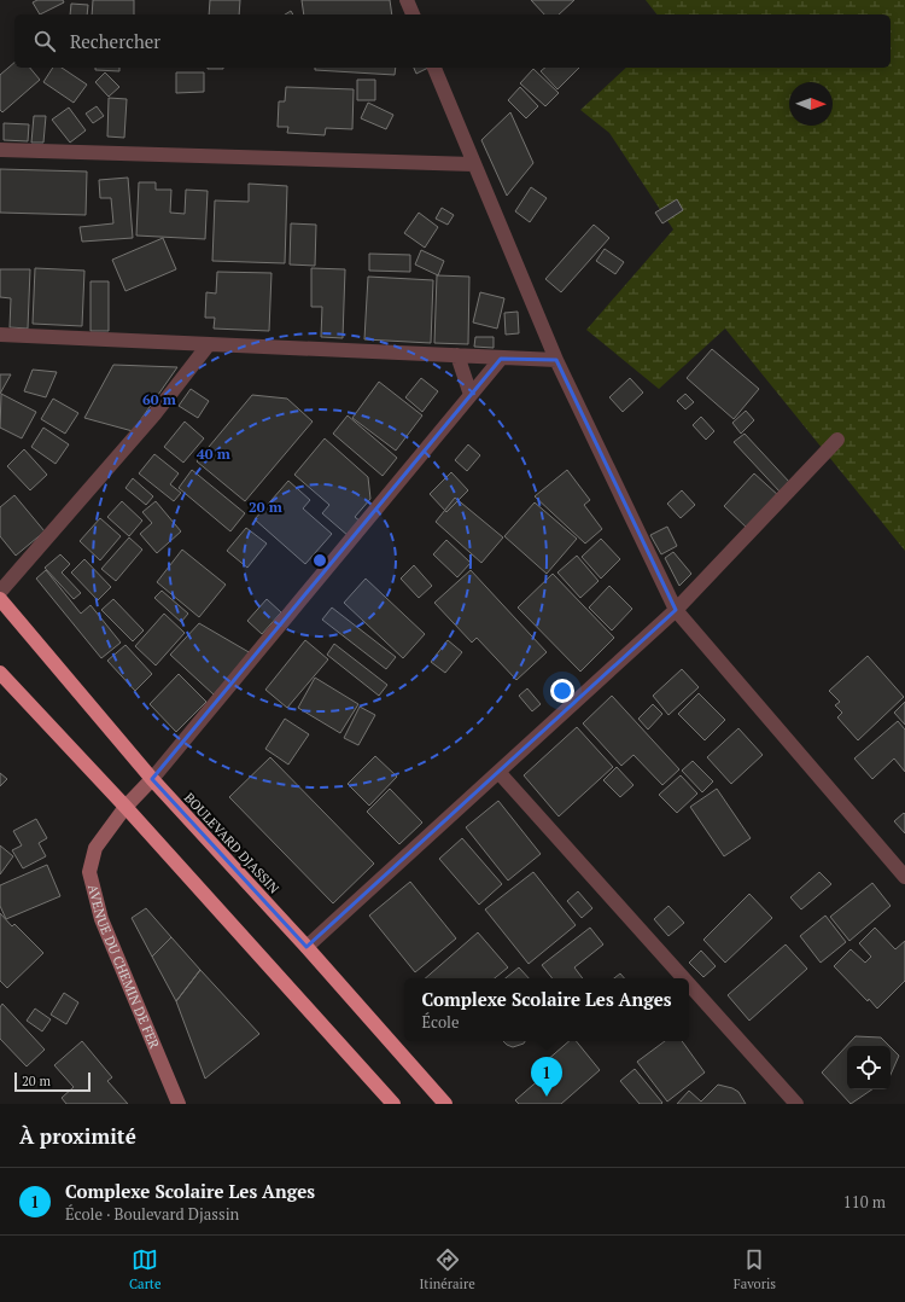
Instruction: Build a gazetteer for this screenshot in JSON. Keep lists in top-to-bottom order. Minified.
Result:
{"streets":{"highway":["BOULEVARD DJASSIN"],"street":["AVENUE DU CHEMIN DE FER"]},"crossings":[["BOULEVARD DJASSIN","AVENUE DU CHEMIN DE FER"]],"scale_bar":"20 m","north":"right","page":{"search":"Rechercher","popup":["Complexe Scolaire Les Anges","École"],"pins":"1","scale":"20 m","heading":"À proximité","list":[{"mark":"1","name":"Complexe Scolaire Les Anges","note":"École · Boulevard Djassin","value":"110 m"}],"nav":["Carte","Itinéraire","Favoris"]},"rings":["60 m","40 m","20 m"]}
